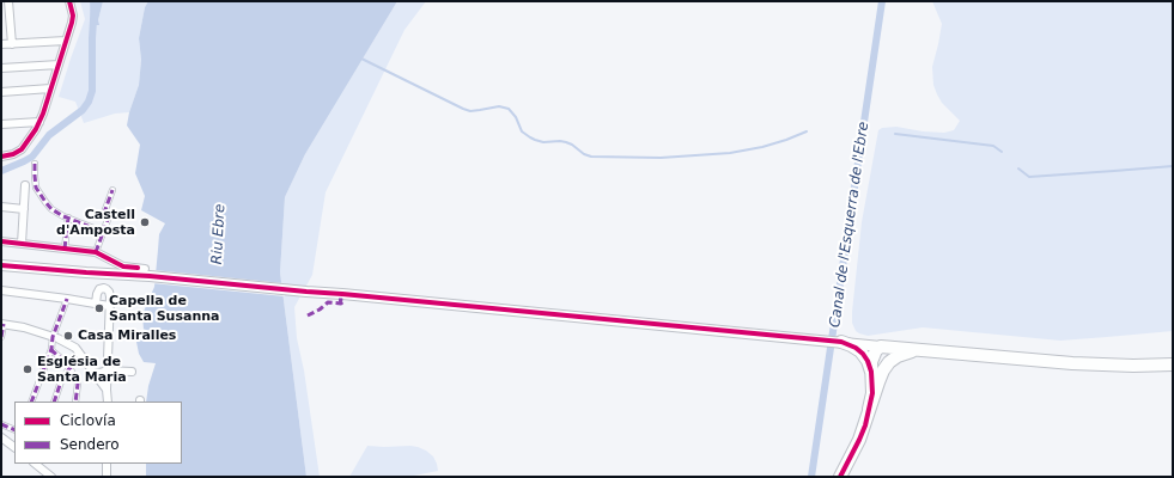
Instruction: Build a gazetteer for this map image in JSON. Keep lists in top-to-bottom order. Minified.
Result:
{"water":["Canal de l'Esquerra de l'Ebre","Riu Ebre"],"places":["Castell d'Amposta","Capella de Santa Susanna","Casa Miralles","Església de Santa Maria"],"legend":["Ciclovía","Sendero"]}
